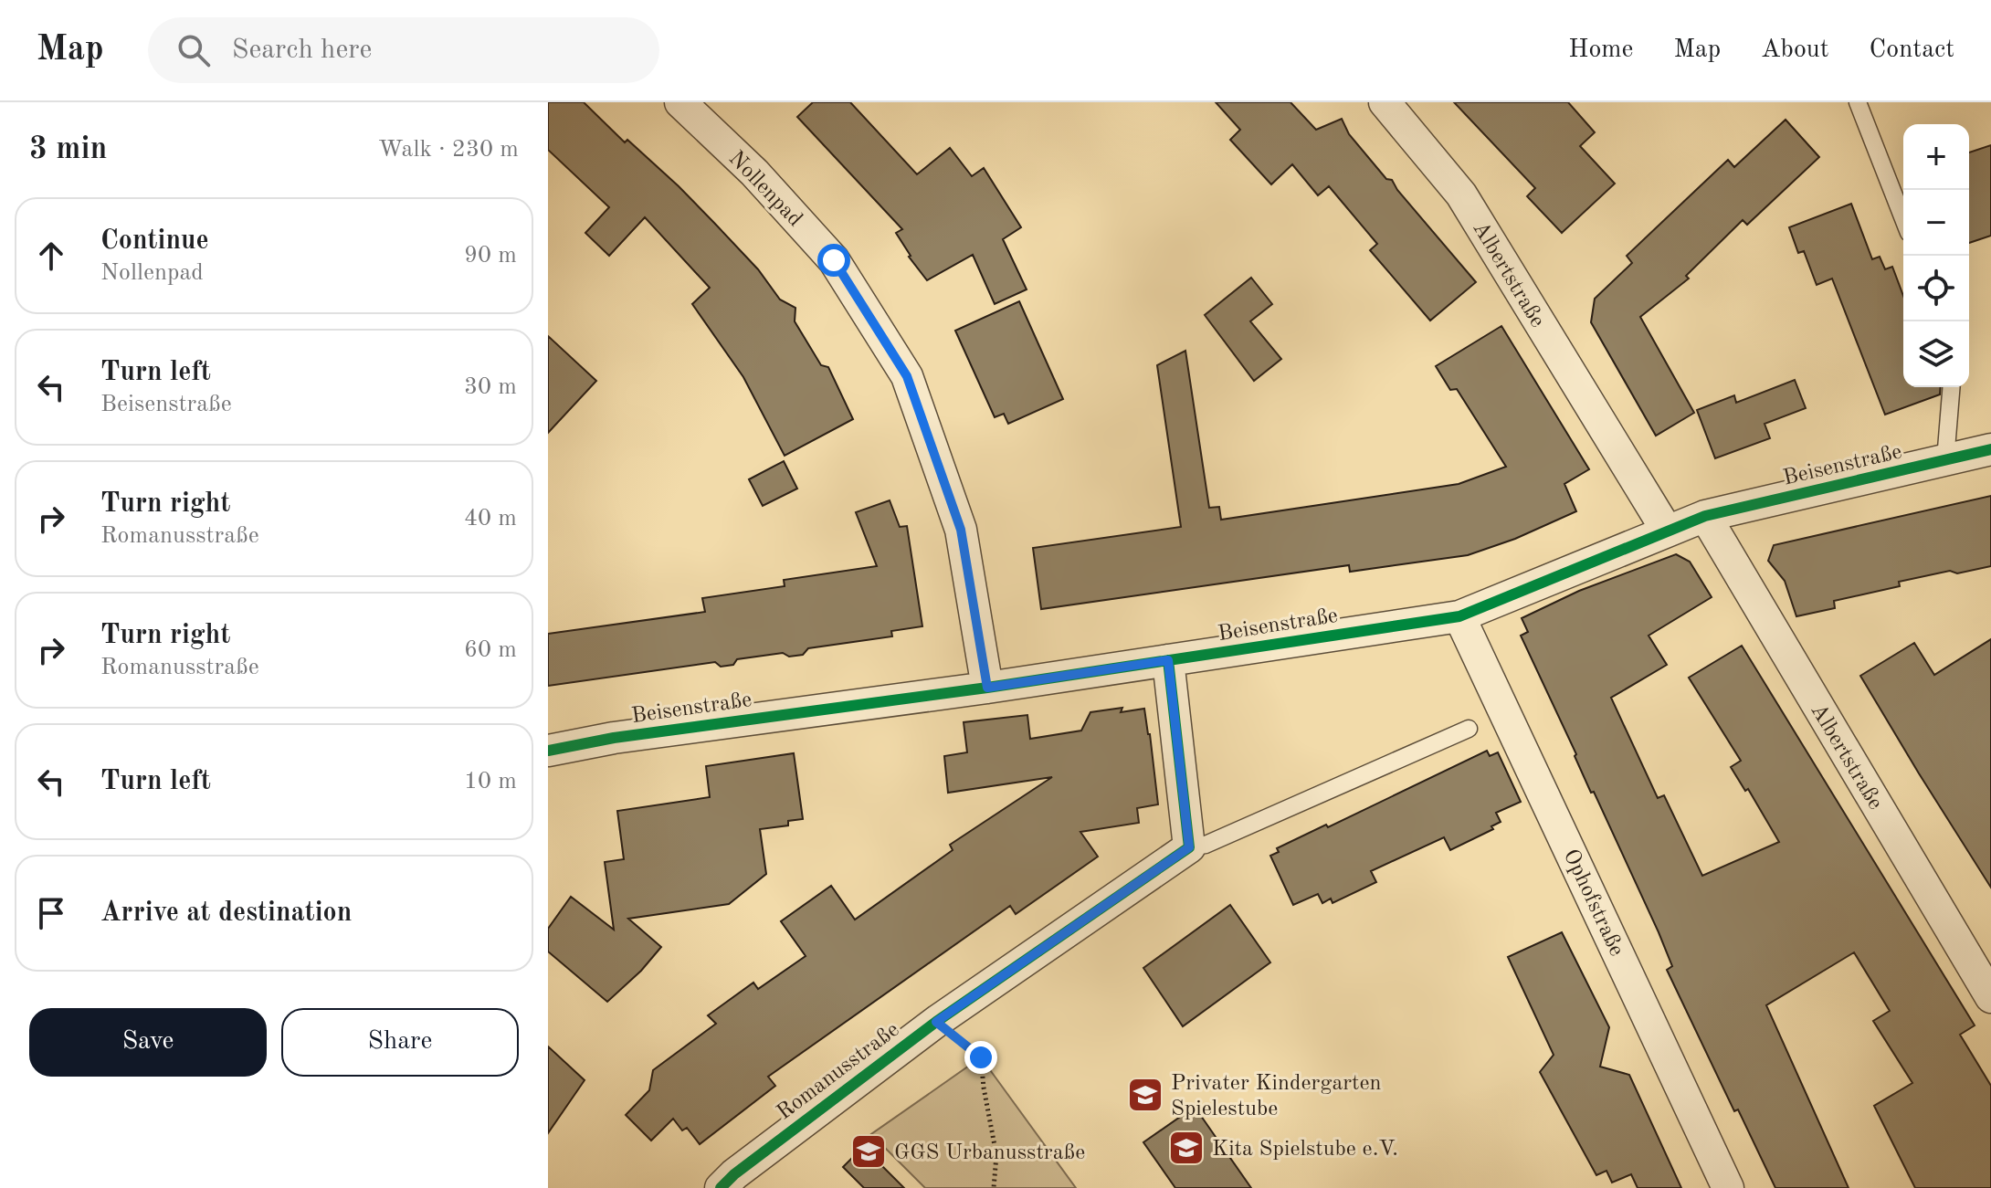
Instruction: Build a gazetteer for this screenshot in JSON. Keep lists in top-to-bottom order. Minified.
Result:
{"streets":{"street":["Nollenpad","Albertstraße","Beisenstraße","Ophofstraße","Romanusstraße"]},"crossings":[["Nollenpad","Beisenstraße"],["Albertstraße","Beisenstraße"],["Beisenstraße","Ophofstraße"]],"places":{"school or university":["Privater Kindergarten Spielestube","Kita Spielstube e.V.","GGS Urbanusstraße"]},"page":{"header":"Map","search":"Search here","nav":["Home","Map","About","Contact"],"heading":["3 min","Walk · 230 m"],"map_buttons":["+","−"],"list":[["Continue","Nollenpad","90 m"],["Turn left","Beisenstraße","30 m"],["Turn right","Romanusstraße","40 m"],["Turn right","Romanusstraße","60 m"],["Turn left","10 m"],"Arrive at destination"],"buttons":["Save","Share"]}}
